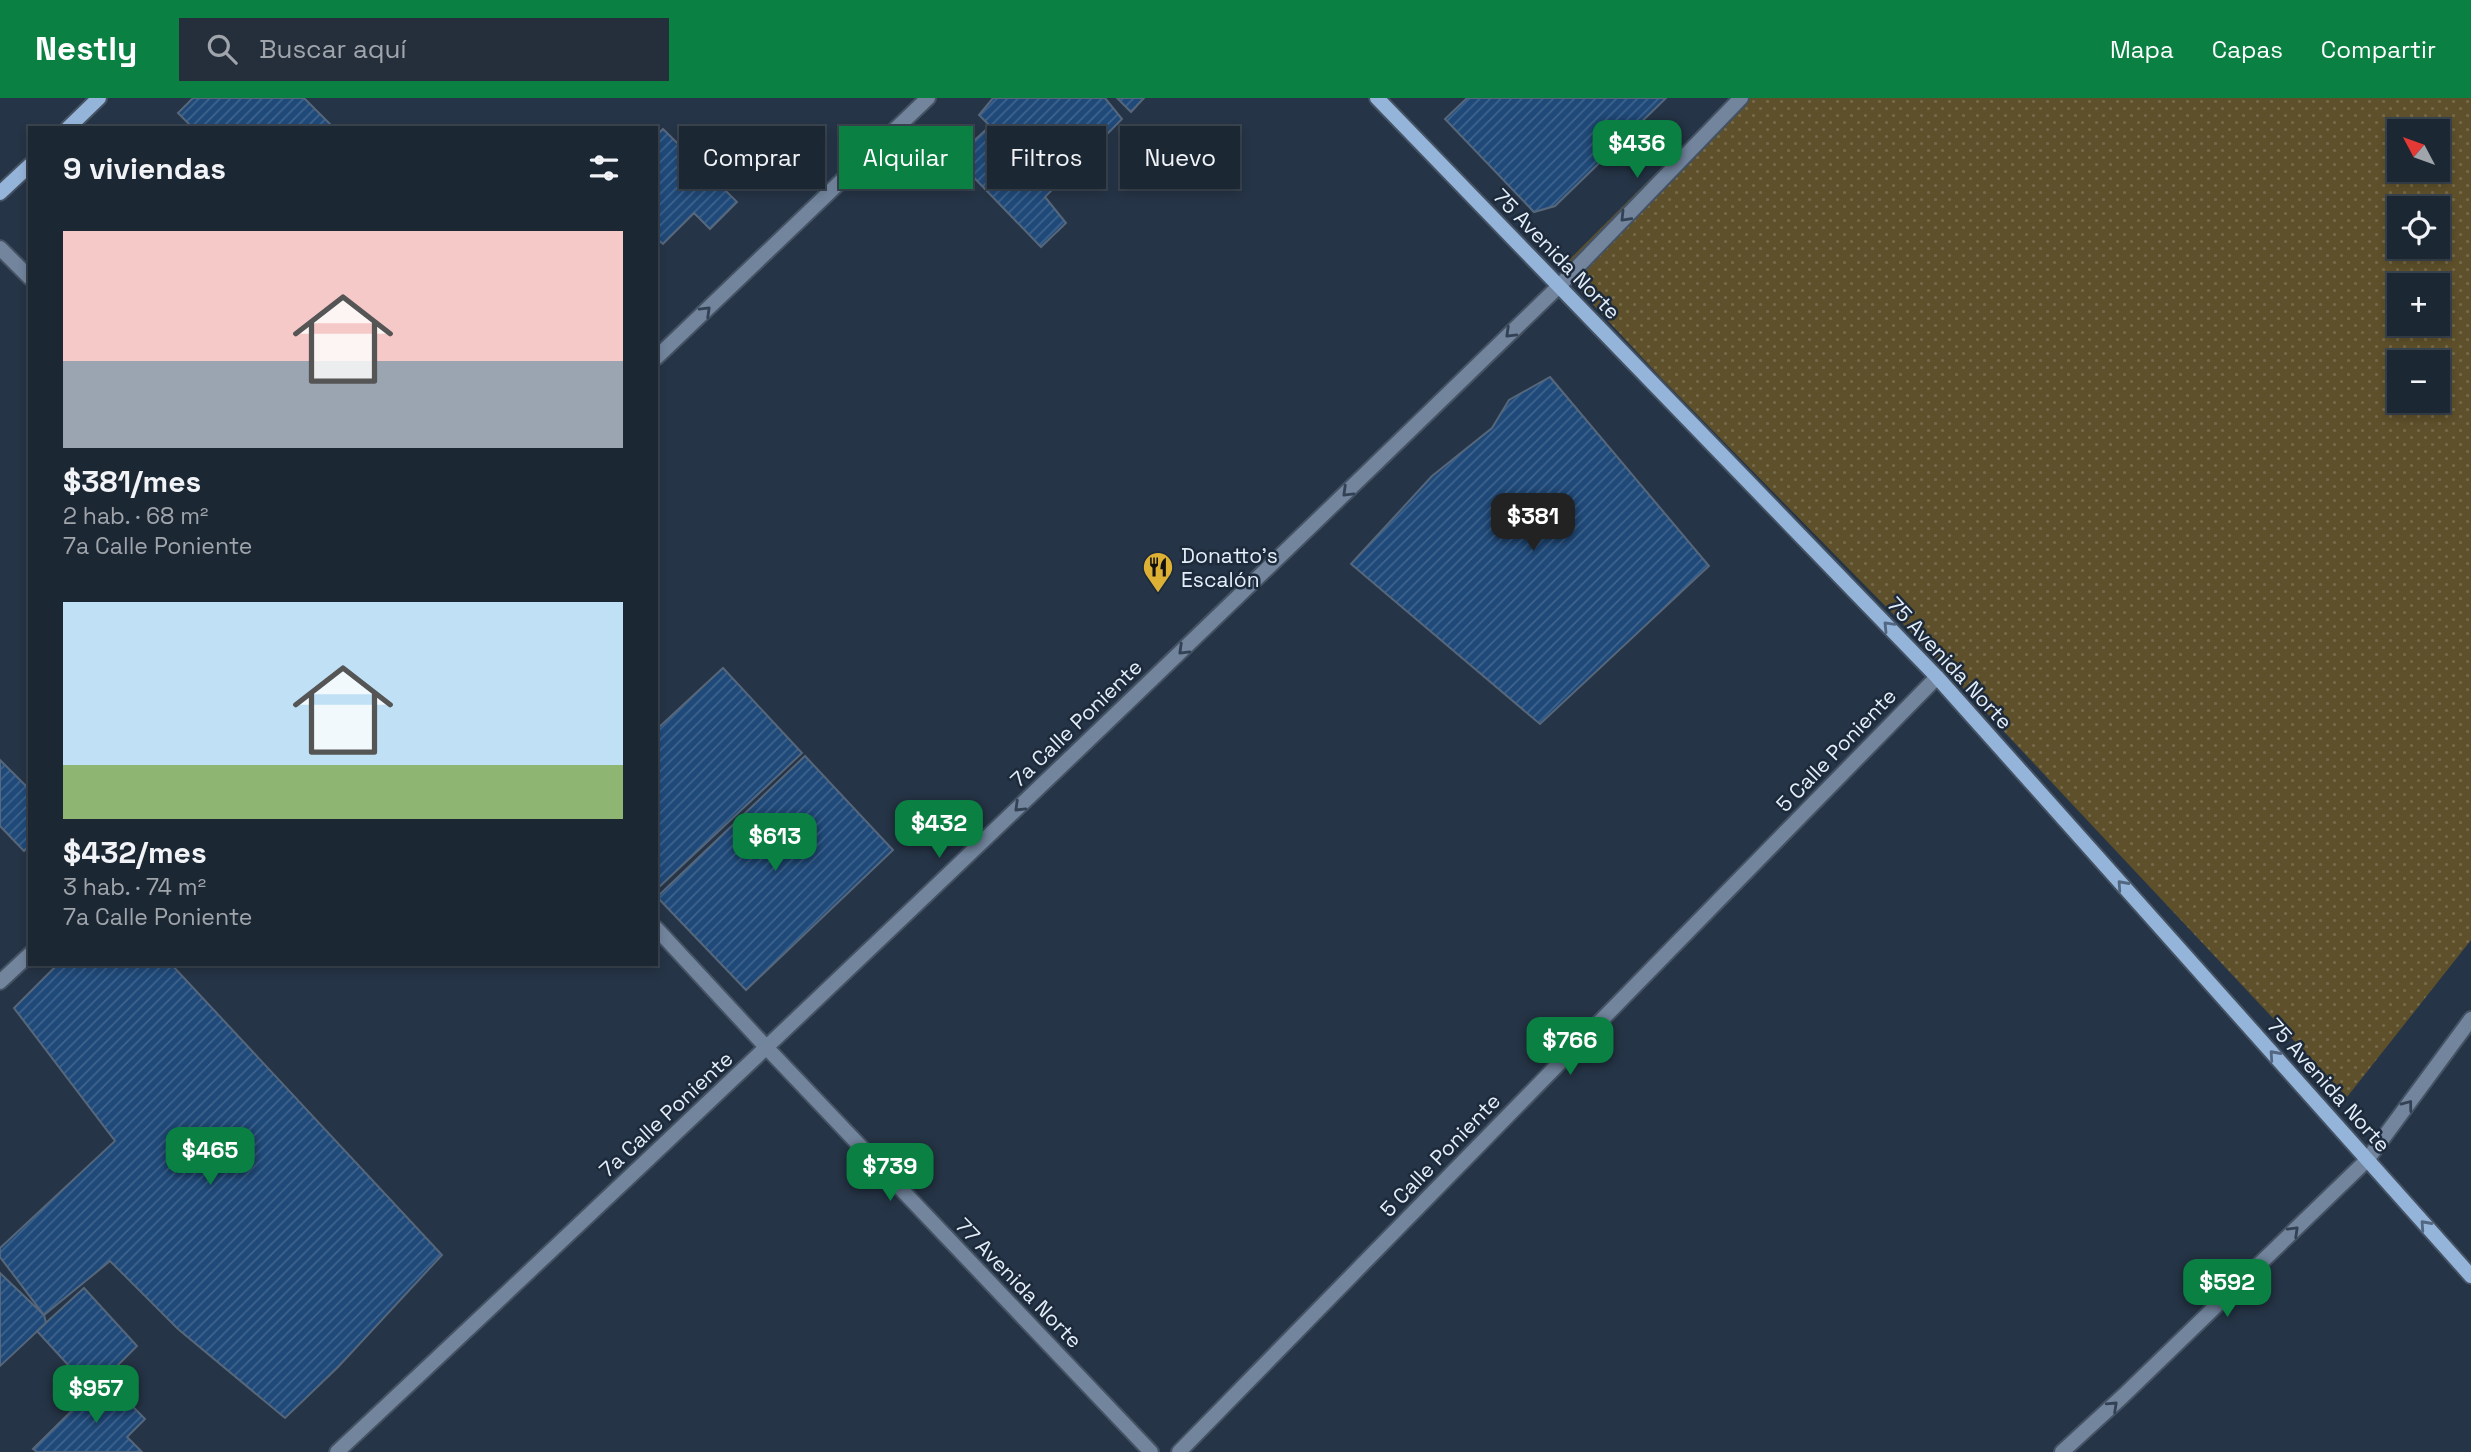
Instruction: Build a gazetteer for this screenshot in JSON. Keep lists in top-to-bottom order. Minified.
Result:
{"streets":{"main road":["75 Avenida Norte"],"street":["7a Calle Poniente","5 Calle Poniente","77 Avenida Norte"]},"crossings":[["75 Avenida Norte","7a Calle Poniente"],["75 Avenida Norte","5 Calle Poniente"],["7a Calle Poniente","77 Avenida Norte"]],"one_way":["75 Avenida Norte","7a Calle Poniente"],"places":{"restaurant":["Donatto's Escalón"]},"north":"top left","page":{"header":"Nestly","search":"Buscar aquí","nav":["Mapa","Capas","Compartir"],"map_buttons":["+","−"],"price":["$436","$381","$432","$613","$766","$465","$739","$592","$957"],"chip":["Comprar","Alquilar","Filtros","Nuevo"],"heading":"9 viviendas","list":[{"name":"$381/mes","note":"2 hab. · 68 m² · 7a Calle Poniente"},{"name":"$432/mes","note":"3 hab. · 74 m² · 7a Calle Poniente"}]}}
